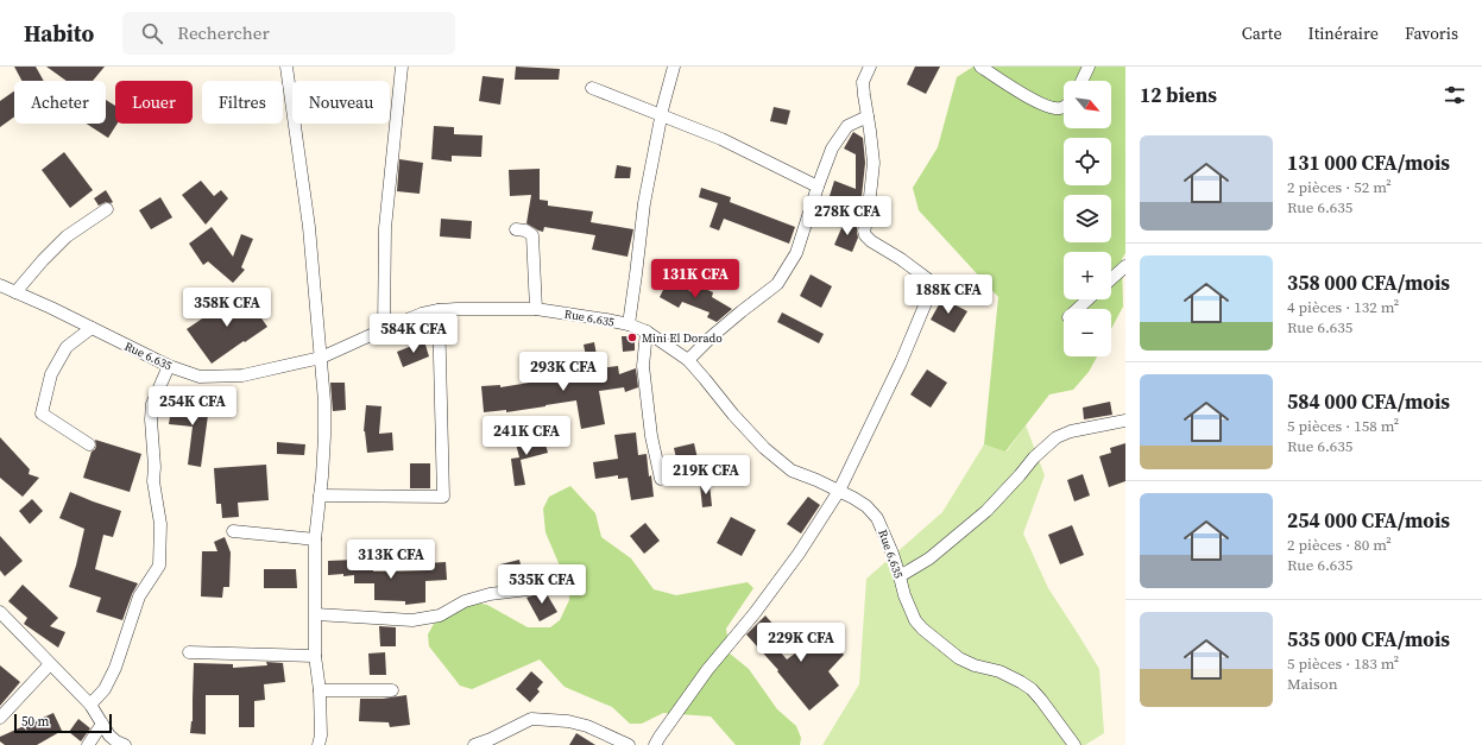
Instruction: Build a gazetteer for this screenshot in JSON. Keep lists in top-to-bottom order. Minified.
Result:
{"streets":{"street":["Rue 6.635"]},"places":["Mini El Dorado"],"scale_bar":"50 m","north":"bottom right","page":{"header":"Habito","search":"Rechercher","nav":["Carte","Itinéraire","Favoris"],"heading":"12 biens","map_buttons":["+","−"],"chip":["Acheter","Louer","Filtres","Nouveau"],"list":[{"name":"131 000 CFA/mois","note":"2 pièces · 52 m² · Rue 6.635"},{"name":"358 000 CFA/mois","note":"4 pièces · 132 m² · Rue 6.635"},{"name":"584 000 CFA/mois","note":"5 pièces · 158 m² · Rue 6.635"},{"name":"254 000 CFA/mois","note":"2 pièces · 80 m² · Rue 6.635"},{"name":"535 000 CFA/mois","note":"5 pièces · 183 m² · Maison"}],"price":["278K CFA","131K CFA","188K CFA","358K CFA","584K CFA","293K CFA","254K CFA","241K CFA","219K CFA","313K CFA","535K CFA","229K CFA"],"scale":"50 m"}}
